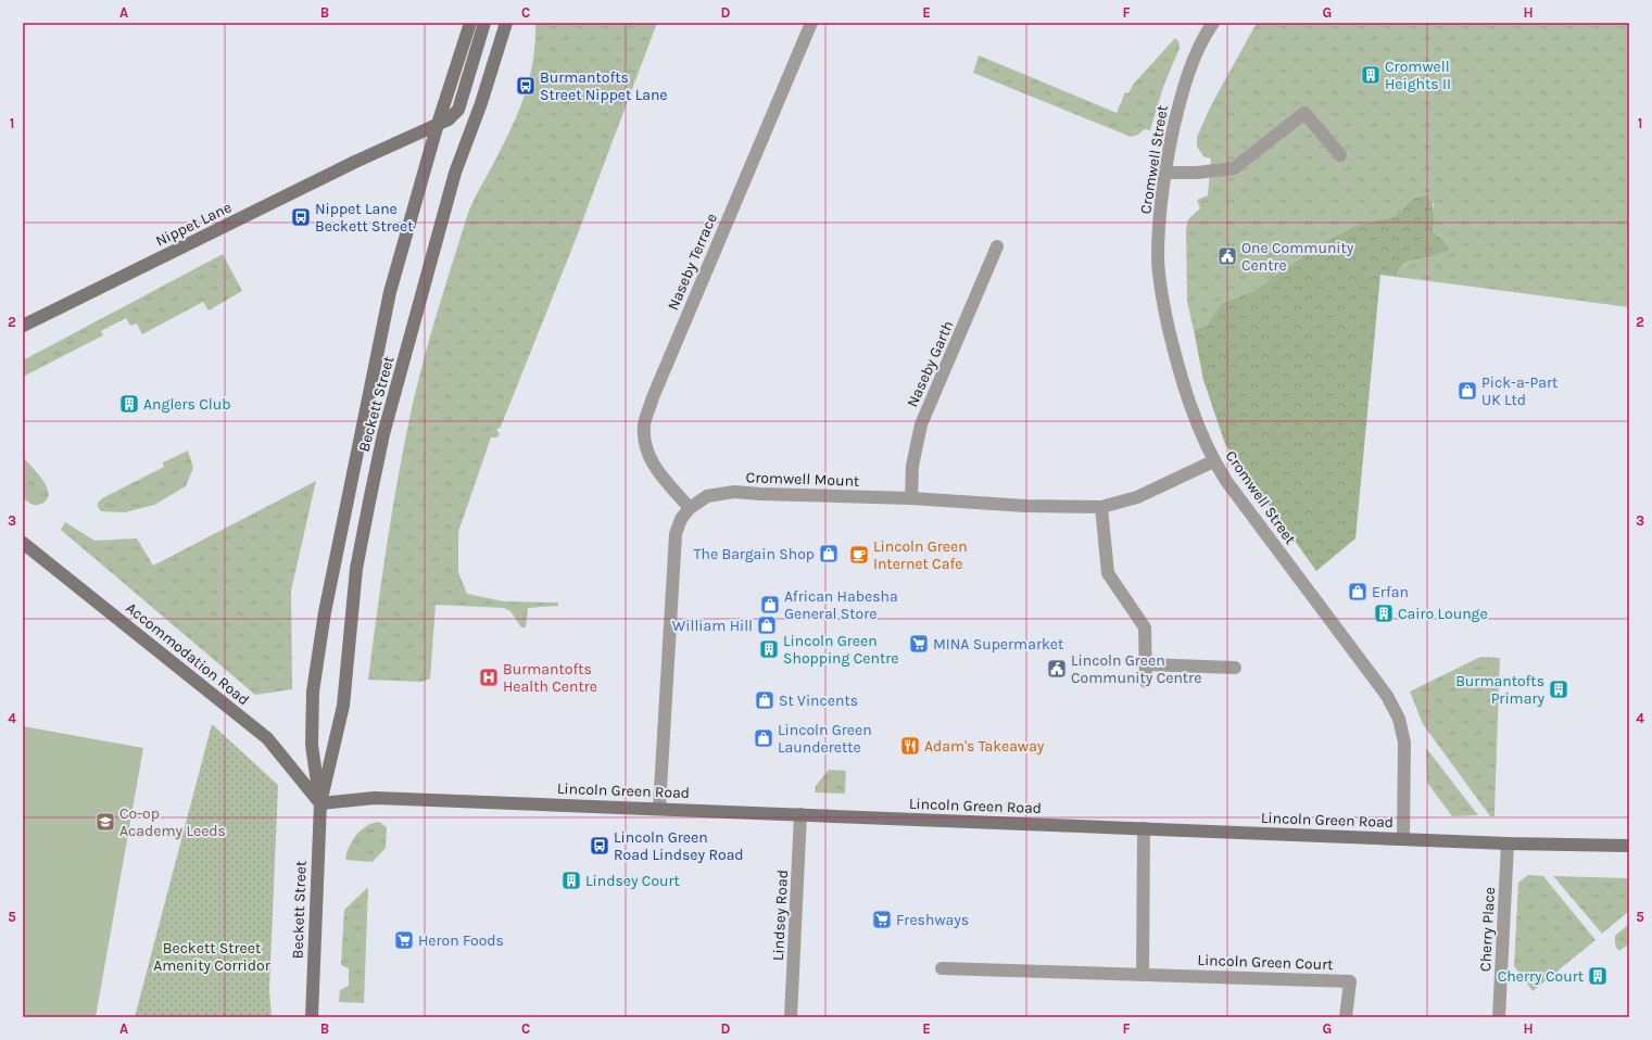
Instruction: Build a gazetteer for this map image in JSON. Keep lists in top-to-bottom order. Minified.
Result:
{"streets":{"street":["Cromwell Street","Nippet Lane","Naseby Terrace","Naseby Garth","Beckett Street","Cromwell Mount","Accommodation Road","Lincoln Green Road","Lindsey Road","Cherry Place","Lincoln Green Court"]},"crossings":[["Cromwell Street","Cromwell Mount"],["Cromwell Street","Lincoln Green Road"],["Nippet Lane","Beckett Street"],["Naseby Terrace","Cromwell Mount"],["Naseby Garth","Cromwell Mount"],["Beckett Street","Accommodation Road"],["Beckett Street","Lincoln Green Road"],["Cromwell Mount","Lincoln Green Road"],["Accommodation Road","Lincoln Green Road"],["Lincoln Green Road","Lindsey Road"],["Lincoln Green Road","Cherry Place"]],"parks":["Beckett Street Amenity Corridor"],"places":{"building":["Cromwell Heights II","Anglers Club","Cairo Lounge","Lincoln Green Shopping Centre","Burmantofts Primary","Lindsey Court","Cherry Court"],"bus stop":["Burmantofts Street Nippet Lane","Nippet Lane Beckett Street","Lincoln Green Road Lindsey Road"],"public building":["One Community Centre","Lincoln Green Community Centre"],"shop":["Pick-a-Part UK Ltd","The Bargain Shop","Erfan","African Habesha General Store","William Hill","St Vincents","Lincoln Green Launderette"],"cafe":["Lincoln Green Internet Cafe"],"supermarket":["MINA Supermarket","Freshways","Heron Foods"],"hospital":["Burmantofts Health Centre"],"restaurant":["Adam's Takeaway"],"school or university":["Co-op Academy Leeds"]},"grid":{"columns":["A","B","C","D","E","F","G","H"],"rows":["1","2","3","4","5"]}}
